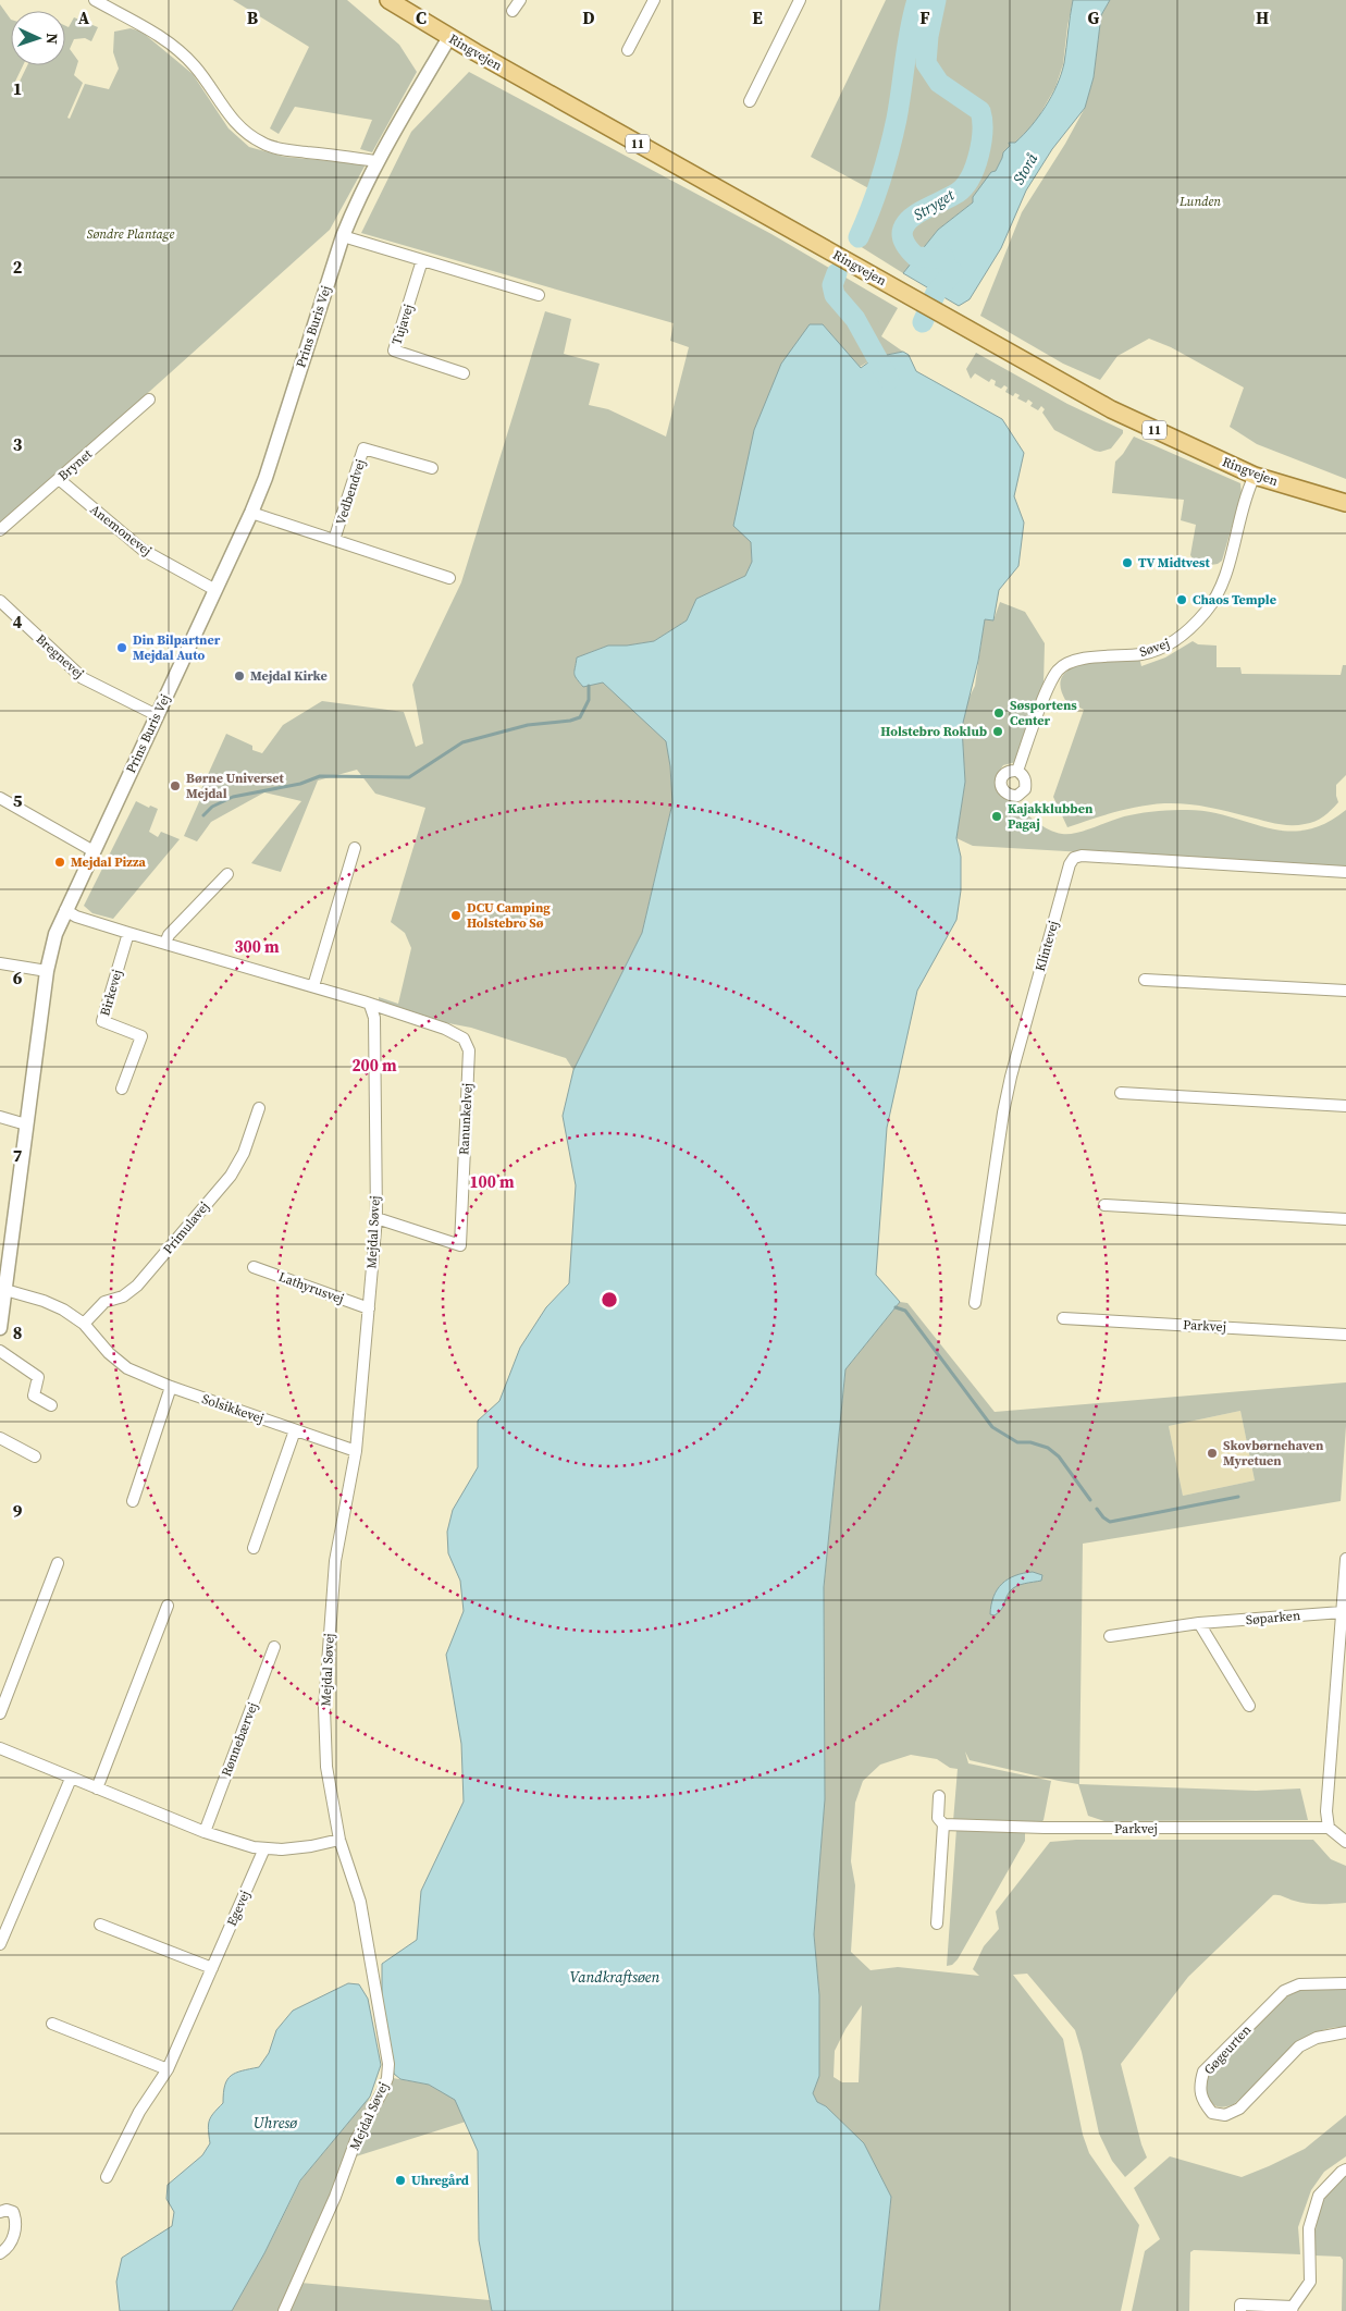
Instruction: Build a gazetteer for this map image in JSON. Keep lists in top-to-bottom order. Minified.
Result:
{"streets":{"main road":["Ringvejen","11"],"street":["Tujavej","Prins Buris Vej","Brynet","Vedbendvej","Anemonevej","Søvej","Bregnevej","Klintevej","Birkevej","Ranunkelvej","Primulavej","Mejdal Søvej","Lathyrusvej","Parkvej","Solsikkevej","Søparken","Rønnebærvej","Egevej","Gøgeurten"]},"crossings":[["Ringvejen","Prins Buris Vej"],["Ringvejen","Søvej"],["Prins Buris Vej","Vedbendvej"],["Prins Buris Vej","Anemonevej"],["Prins Buris Vej","Bregnevej"],["Prins Buris Vej","Solsikkevej"],["Brynet","Anemonevej"],["Ranunkelvej","Mejdal Søvej"],["Primulavej","Solsikkevej"],["Mejdal Søvej","Lathyrusvej"],["Mejdal Søvej","Solsikkevej"]],"water":["Storå","Stryget","Vandkraftsøen","Uhresø"],"parks":["Lunden","Søndre Plantage"],"places":["TV Midtvest","Chaos Temple","Din Bilpartner Mejdal Auto","Mejdal Kirke","Søsportens Center","Holstebro Roklub","Børne Universet Mejdal","Kajakklubben Pagaj","Mejdal Pizza","DCU Camping Holstebro Sø","Skovbørnehaven Myretuen","Uhregård"],"north":"right","grid":{"columns":["A","B","C","D","E","F","G","H"],"rows":["1","2","3","4","5","6","7","8","9"]},"rings":["300 m","200 m","100 m"]}
